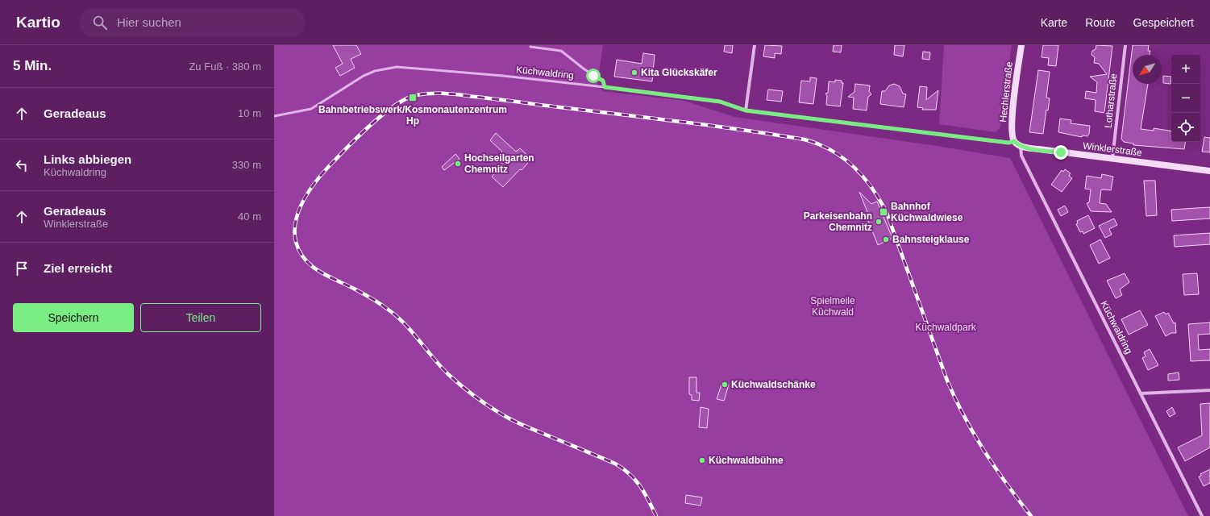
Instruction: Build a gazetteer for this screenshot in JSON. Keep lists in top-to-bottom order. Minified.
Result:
{"streets":{"main road":["Hechlerstraße","Winklerstraße"],"street":["Küchwaldring","Lotharstraße"]},"crossings":[["Küchwaldring","Hechlerstraße"],["Küchwaldring","Winklerstraße"],["Hechlerstraße","Winklerstraße"],["Lotharstraße","Winklerstraße"]],"parks":["Spielmeile Küchwald","Küchwaldpark"],"places":{"other":["Kita Glückskäfer","Hochseilgarten Chemnitz","Parkeisenbahn Chemnitz","Bahnsteigklause","Küchwaldschänke","Küchwaldbühne"],"transit":["Bahnbetriebswerk/Kosmonautenzentrum Hp","Bahnhof Küchwaldwiese"]},"north":"bottom left","page":{"header":"Kartio","search":"Hier suchen","nav":["Karte","Route","Gespeichert"],"heading":["5 Min.","Zu Fuß · 380 m"],"map_buttons":["+","−"],"list":[["Geradeaus","10 m"],["Links abbiegen","Küchwaldring","330 m"],["Geradeaus","Winklerstraße","40 m"],"Ziel erreicht"],"buttons":["Speichern","Teilen"]}}
